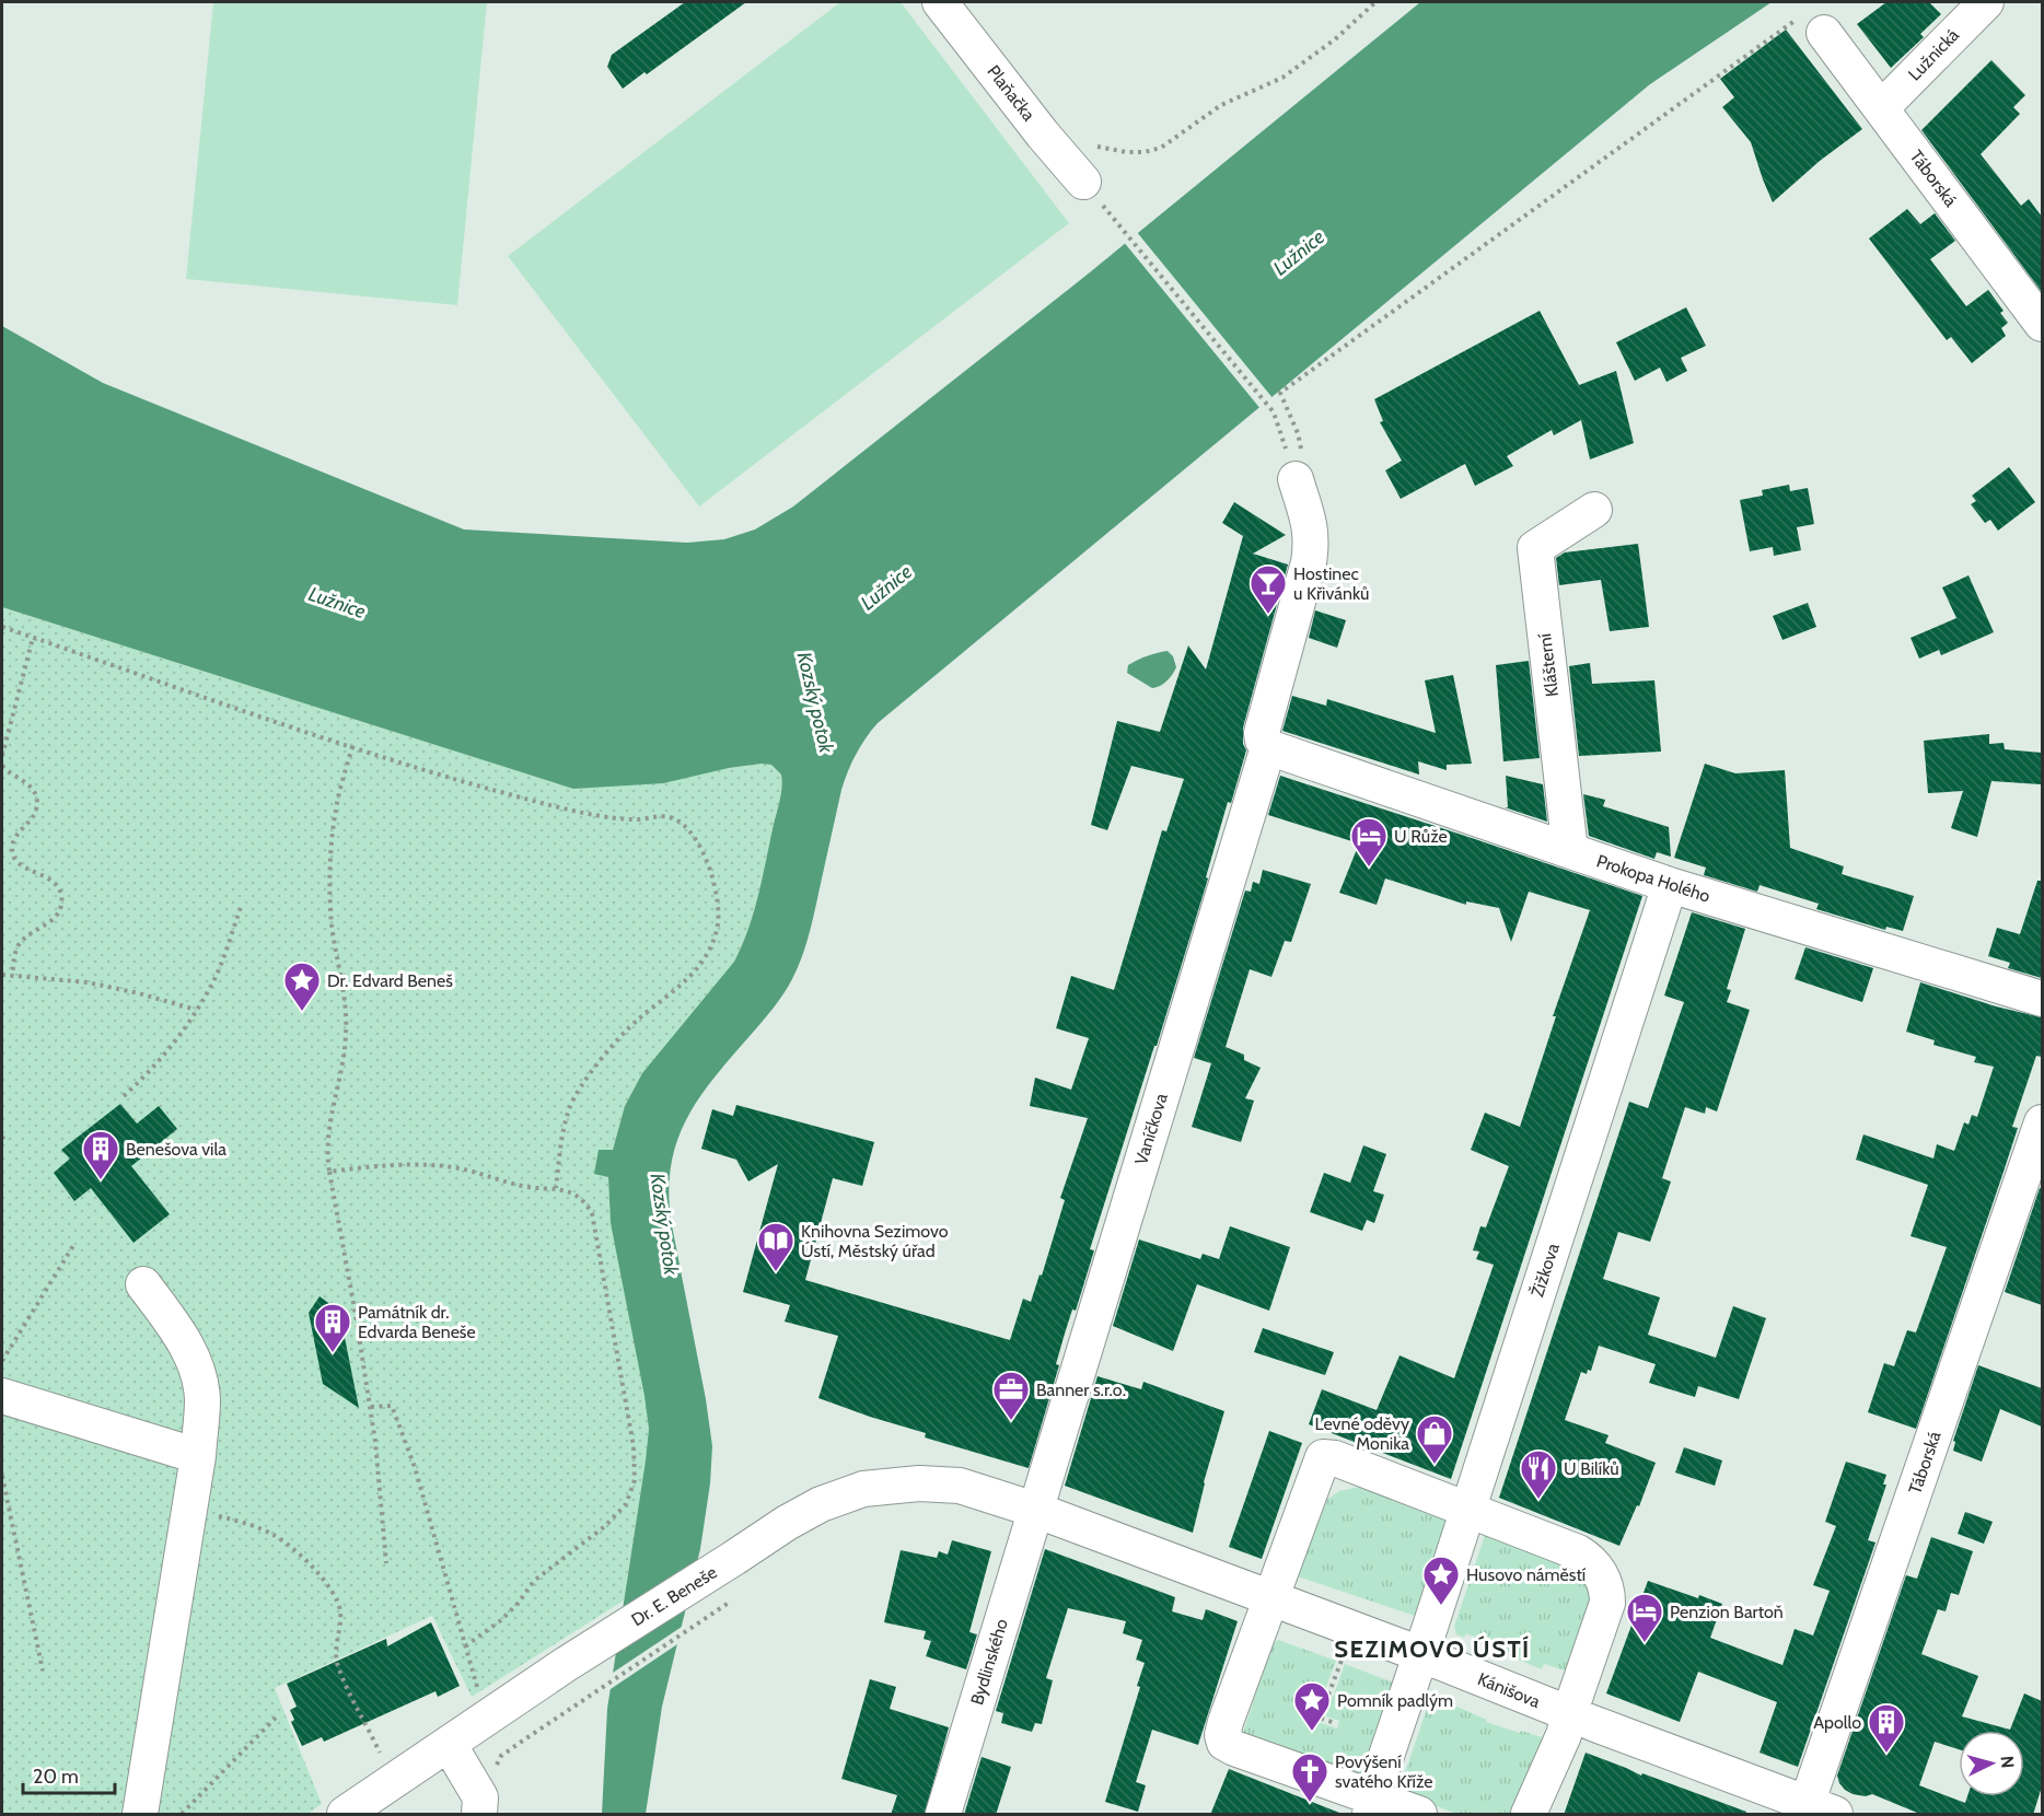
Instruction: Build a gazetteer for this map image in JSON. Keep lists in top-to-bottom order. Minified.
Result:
{"streets":{"street":["Lužnická","Plaňačka","Táborská","Klášterní","Prokopa Holého","Vaníčkova","Žižkova","Dr. E. Beneše","Bydlinského","Kánišova"]},"crossings":[["Lužnická","Táborská"],["Táborská","Kánišova"],["Klášterní","Prokopa Holého"],["Prokopa Holého","Vaníčkova"],["Prokopa Holého","Žižkova"],["Vaníčkova","Dr. E. Beneše"],["Vaníčkova","Bydlinského"],["Vaníčkova","Kánišova"],["Žižkova","Kánišova"],["Dr. E. Beneše","Bydlinského"],["Dr. E. Beneše","Kánišova"],["Bydlinského","Kánišova"]],"districts":["SEZIMOVO ÚSTÍ"],"water":["Lužnice","Kozský potok"],"places":{"bar":["Hostinec u Křivánků"],"hotel":["U Růže","Penzion Bartoň"],"place":["Dr. Edvard Beneš","Husovo náměstí","Pomník padlým"],"building":["Benešova vila","Památník dr. Edvarda Beneše","Apollo"],"library":["Knihovna Sezimovo Ústí, Městský úřad"],"office":["Banner s.r.o."],"shop":["Levné oděvy Monika"],"restaurant":["U Bilíků"],"church":["Povýšení svatého Kříže"]},"scale_bar":"20 m","north":"right"}
